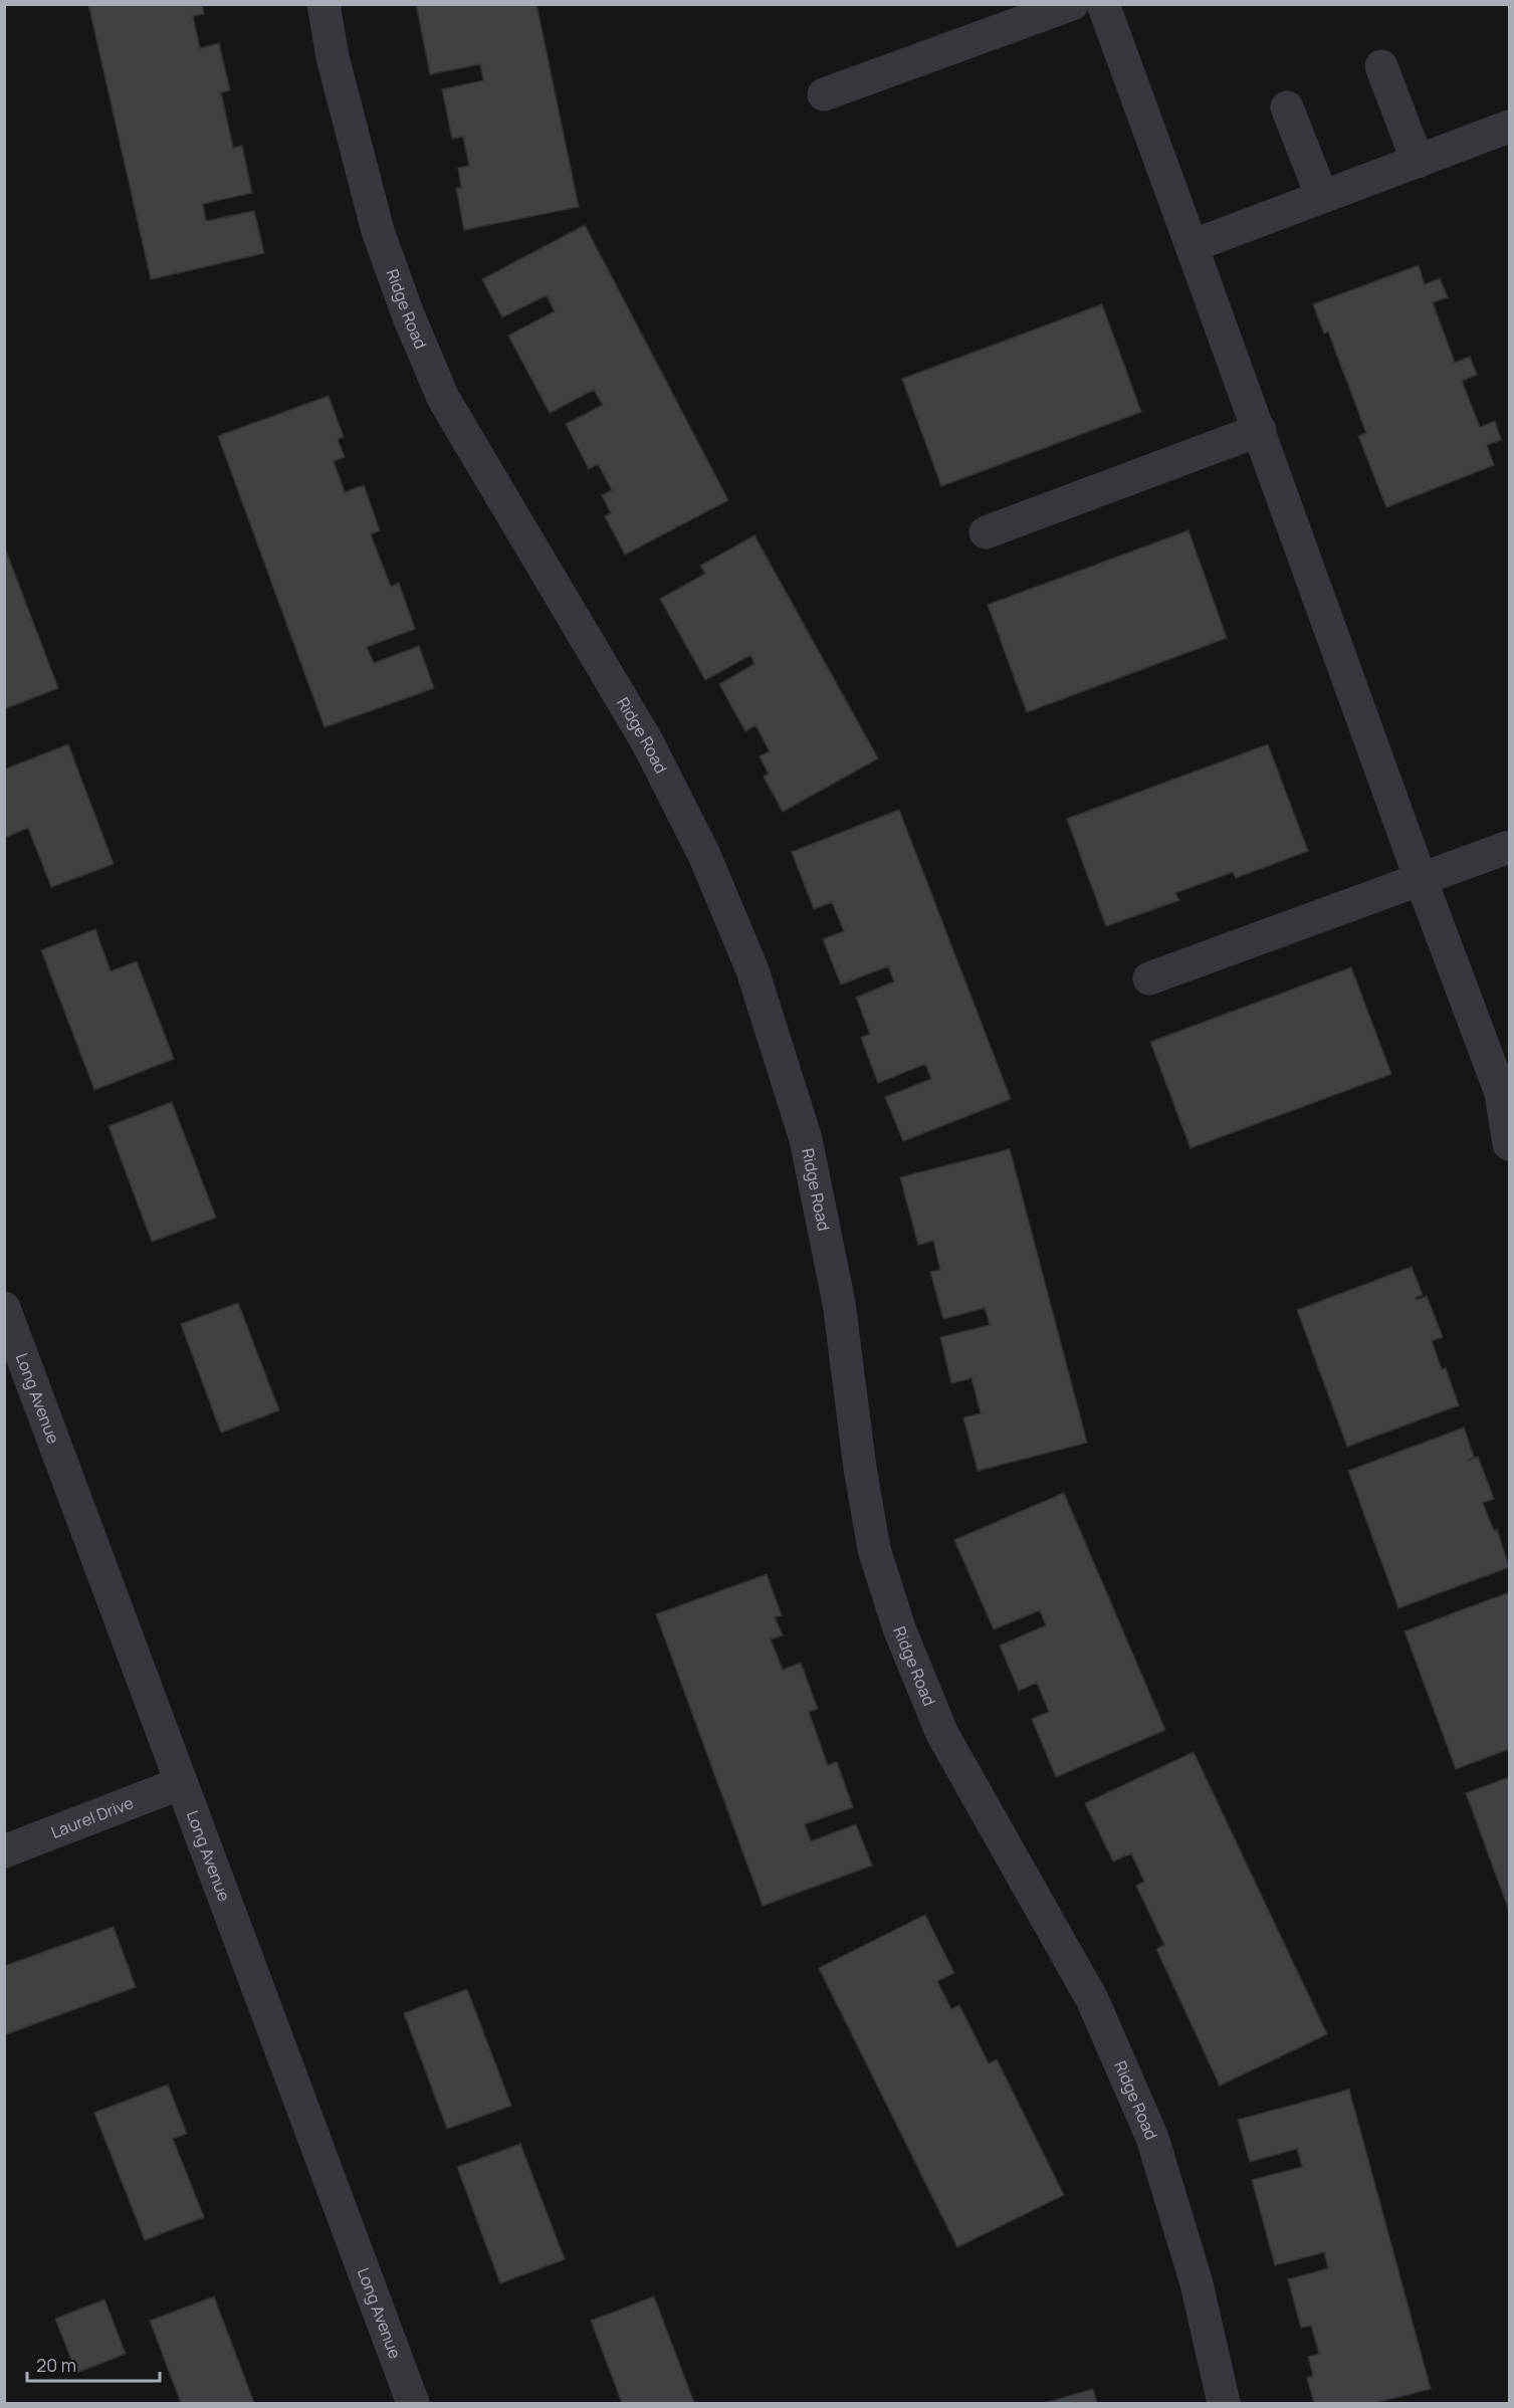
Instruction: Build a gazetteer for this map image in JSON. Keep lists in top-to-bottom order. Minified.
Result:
{"streets":{"street":["Ridge Road","Long Avenue","Laurel Drive"]},"crossings":[["Long Avenue","Laurel Drive"]],"scale_bar":"20 m"}
